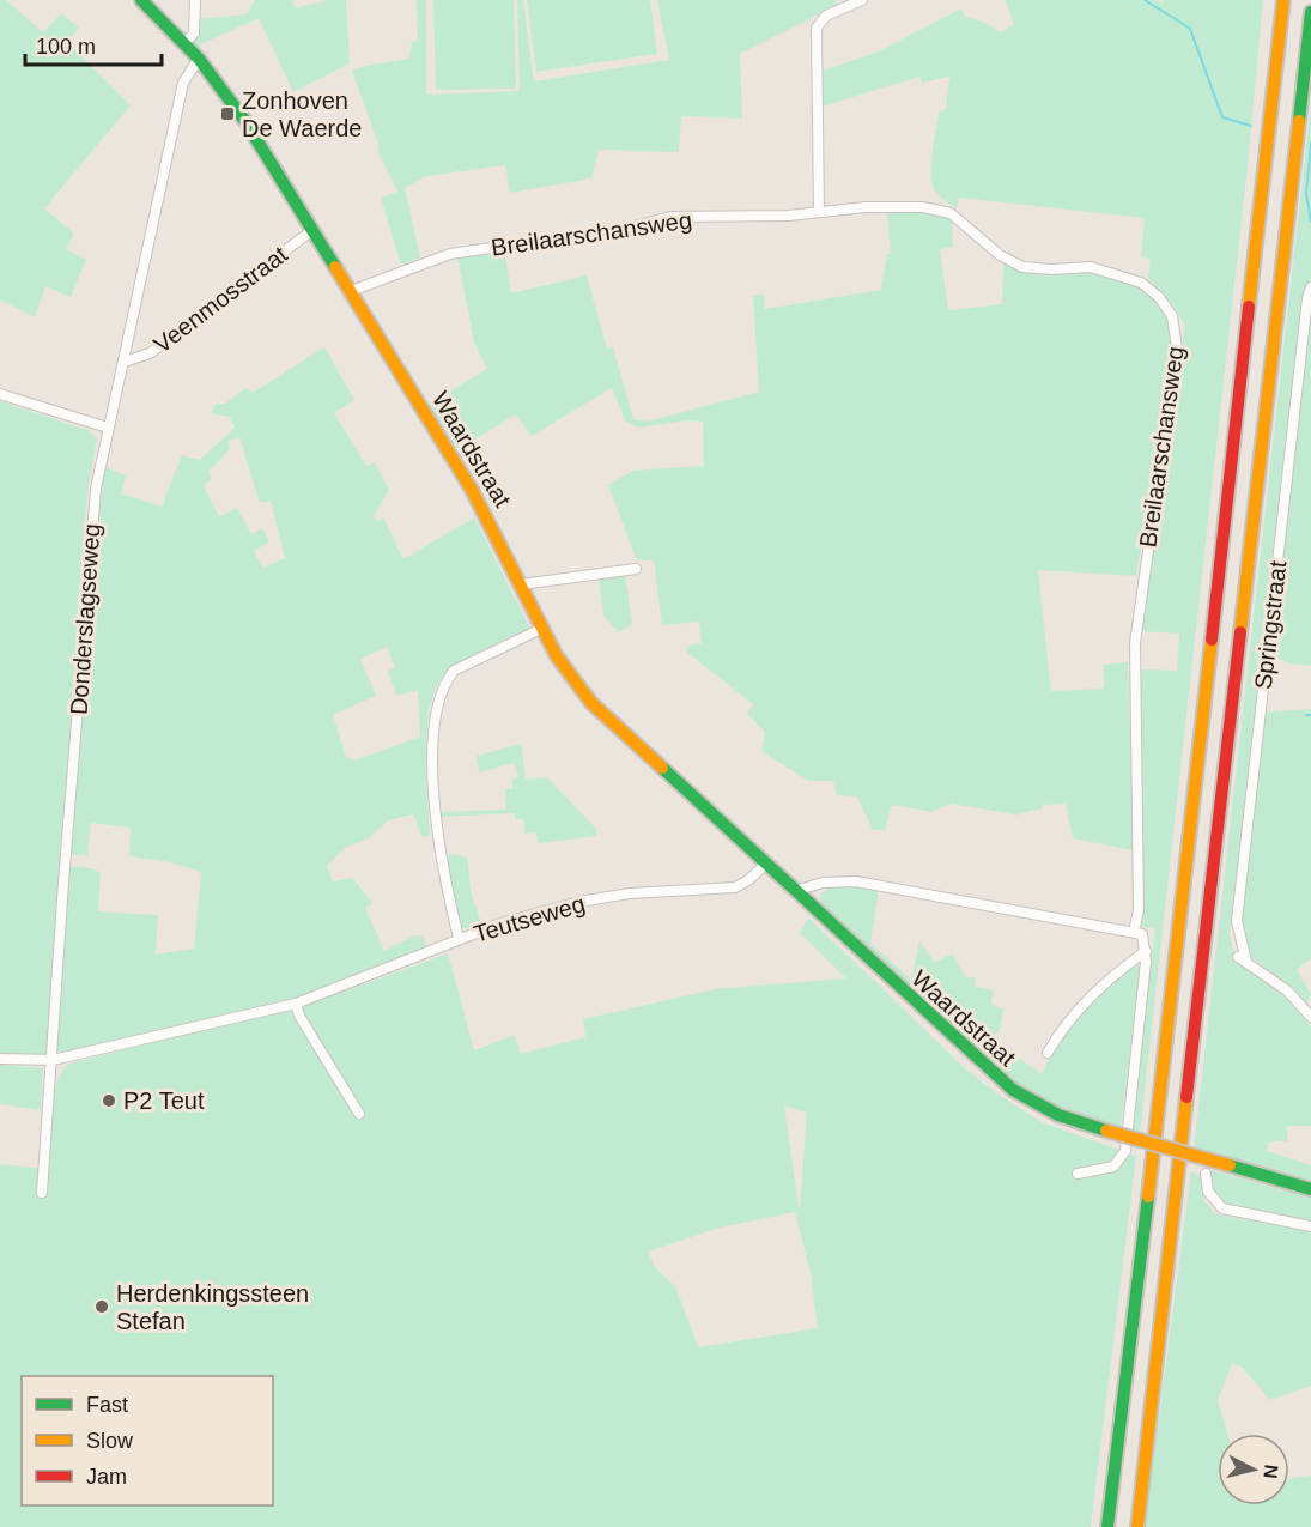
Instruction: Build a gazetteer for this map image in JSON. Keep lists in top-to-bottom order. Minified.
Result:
{"streets":{"main road":["Waardstraat"],"street":["Breilaarschansweg","Veenmosstraat","Donderslagseweg","Springstraat","Teutseweg"]},"crossings":[["Breilaarschansweg","Waardstraat"],["Veenmosstraat","Waardstraat"],["Veenmosstraat","Donderslagseweg"],["Waardstraat","Donderslagseweg"],["Waardstraat","Teutseweg"],["Donderslagseweg","Teutseweg"]],"places":{"transit":["Zonhoven De Waerde"],"other":["P2 Teut","Herdenkingssteen Stefan"]},"legend":["Fast","Slow","Jam"],"scale_bar":"100 m","north":"right"}
